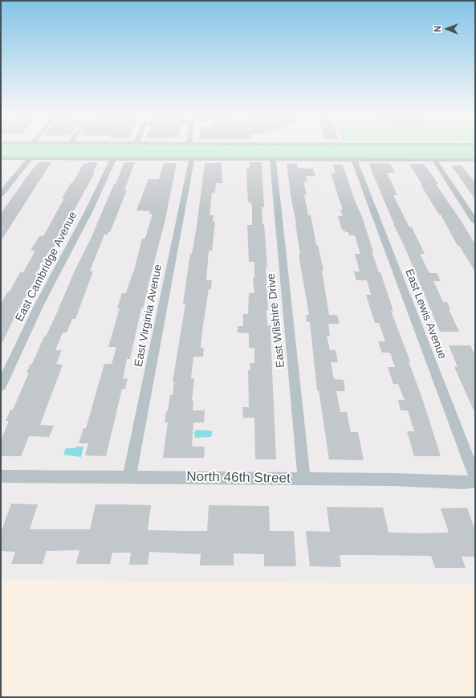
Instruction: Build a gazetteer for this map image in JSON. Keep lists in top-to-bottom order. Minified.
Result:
{"streets":{"street":["East Cambridge Avenue","East Lewis Avenue","East Virginia Avenue","East Wilshire Drive","North 46th Street"]},"crossings":[["East Virginia Avenue","North 46th Street"],["East Wilshire Drive","North 46th Street"]],"north":"left"}
